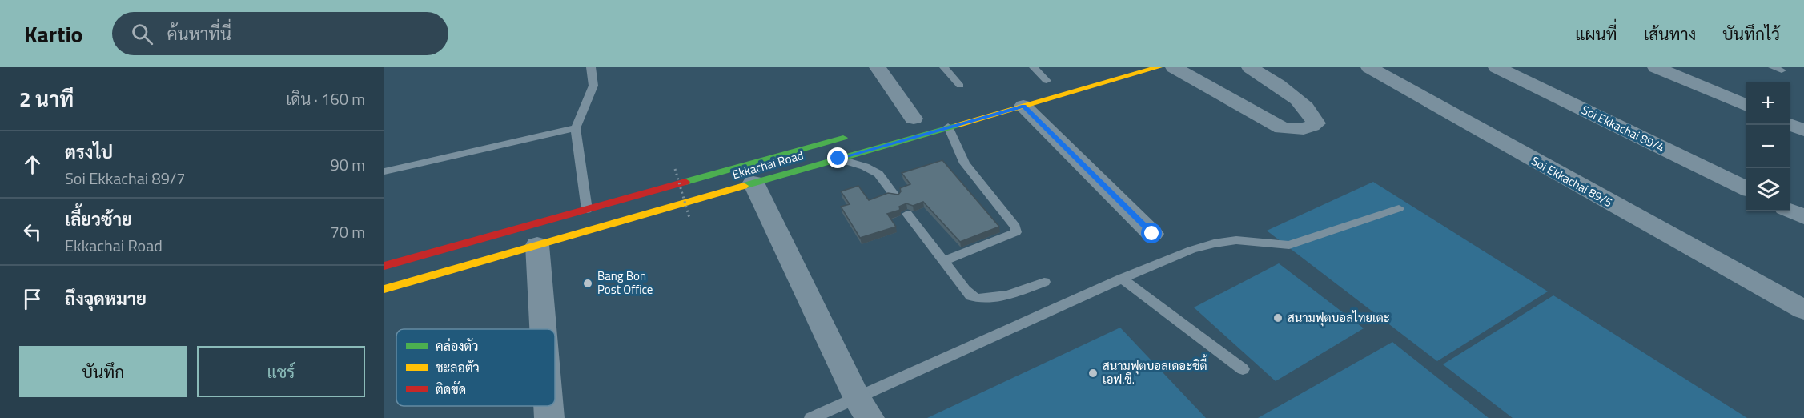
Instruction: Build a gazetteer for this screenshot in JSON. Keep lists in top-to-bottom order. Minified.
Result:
{"streets":{"main road":["Ekkachai Road"],"street":["Soi Ekkachai 89/4","Soi Ekkachai 89/5"]},"places":["Bang Bon Post Office","สนามฟุตบอลไทยเตะ","สนามฟุตบอลเดอะซิตี้ เอฟ.ซี."],"legend":["คล่องตัว","ชะลอตัว","ติดขัด"],"page":{"header":"Kartio","search":"ค้นหาที่นี่","nav":["แผนที่","เส้นทาง","บันทึกไว้"],"heading":["2 นาที","เดิน · 160 m"],"map_buttons":["+","−"],"list":[["ตรงไป","Soi Ekkachai 89/7","90 m"],["เลี้ยวซ้าย","Ekkachai Road","70 m"],"ถึงจุดหมาย"],"buttons":["บันทึก","แชร์"]}}
